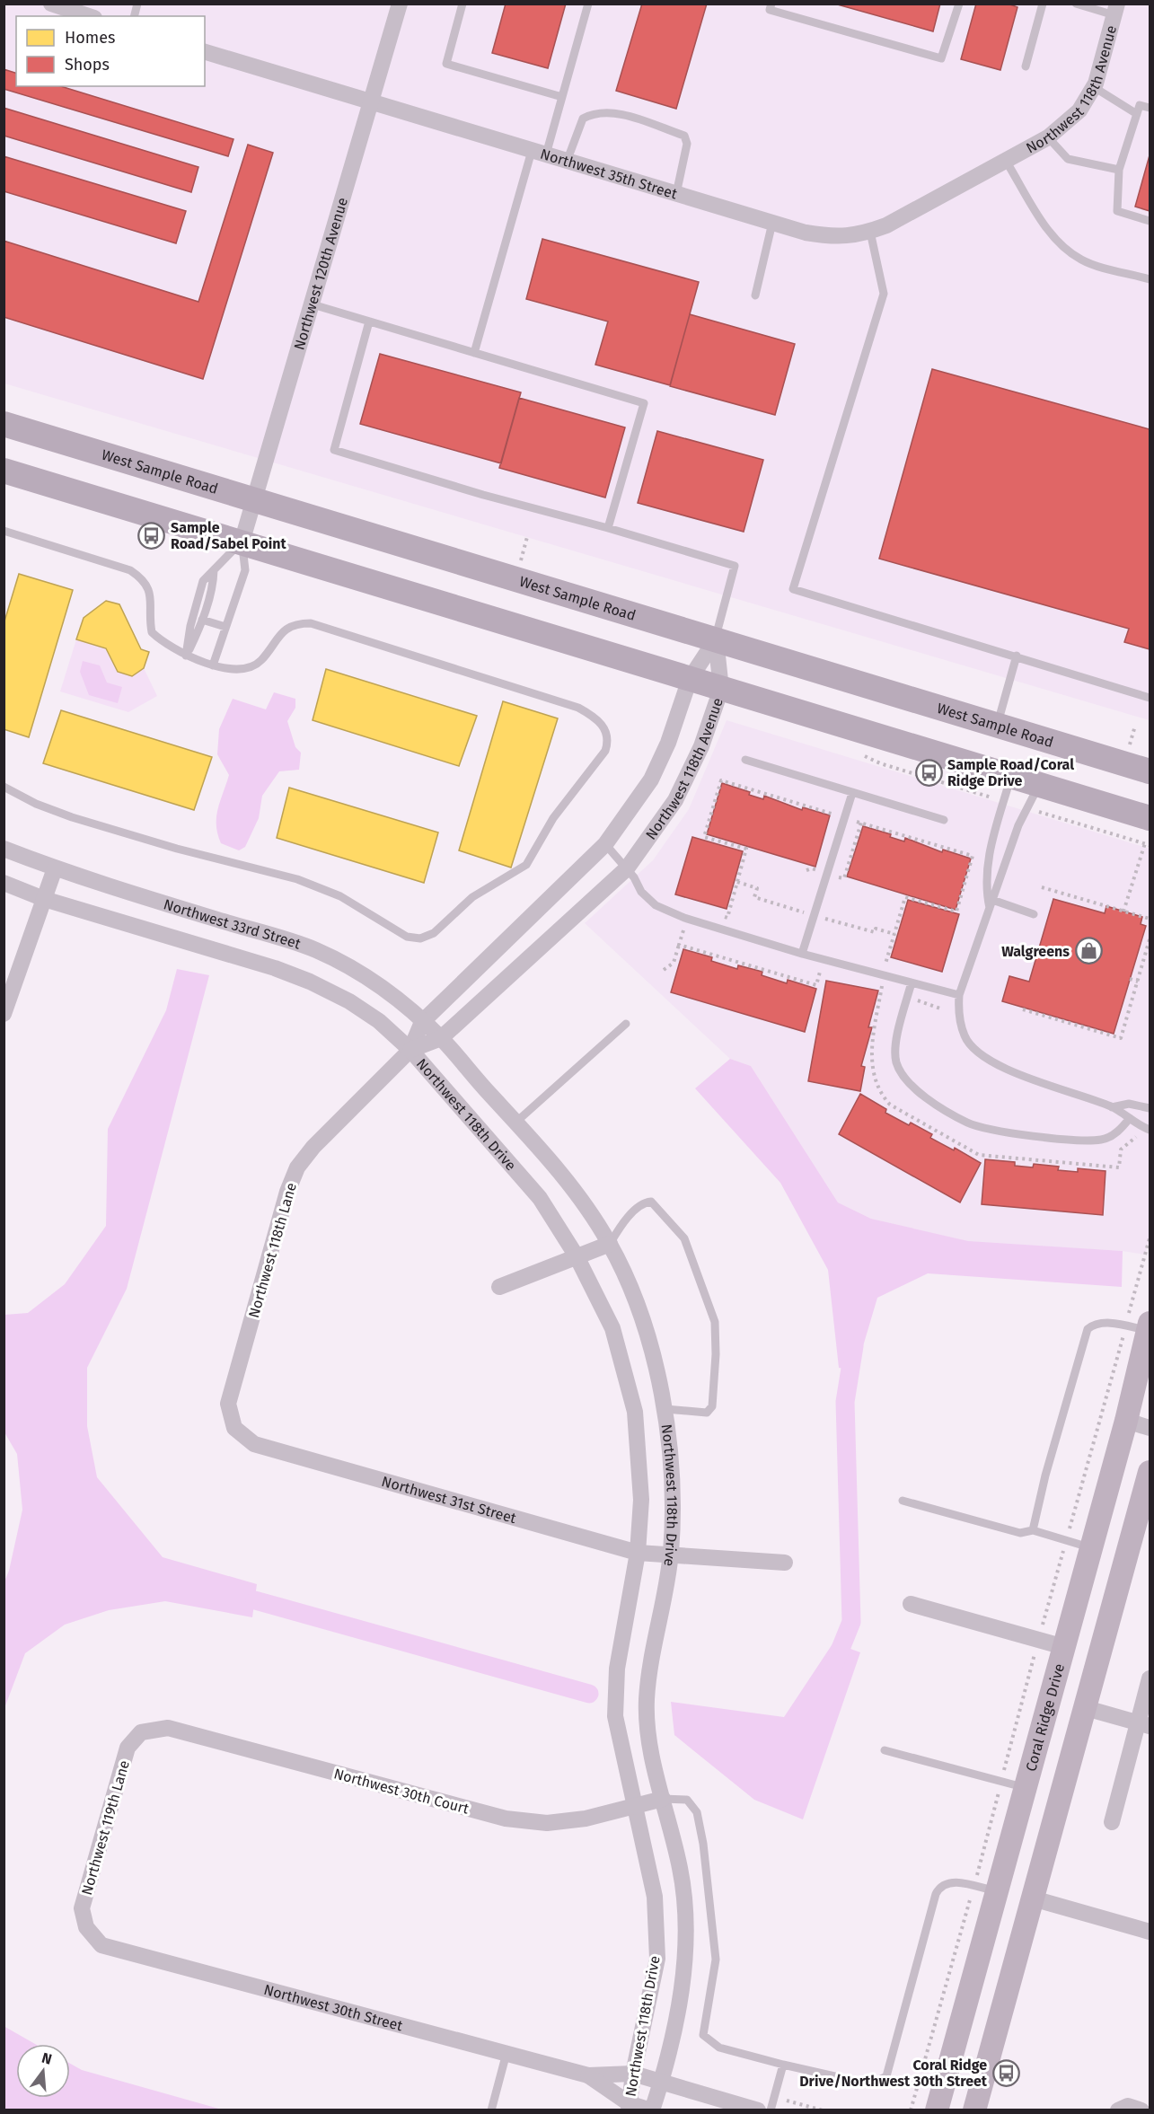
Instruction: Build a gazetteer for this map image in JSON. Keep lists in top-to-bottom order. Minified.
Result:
{"streets":{"main road":["West Sample Road","Coral Ridge Drive"],"street":["Northwest 118th Avenue","Northwest 35th Street","Northwest 120th Avenue","Northwest 33rd Street","Northwest 118th Drive","Northwest 118th Lane","Northwest 31st Street","Northwest 30th Court","Northwest 119th Lane","Northwest 30th Street"]},"crossings":[["Northwest 118th Avenue","Northwest 35th Street"],["Northwest 118th Avenue","West Sample Road"],["Northwest 118th Avenue","Northwest 33rd Street"],["Northwest 118th Avenue","Northwest 118th Drive"],["Northwest 118th Avenue","Northwest 118th Lane"],["Northwest 35th Street","Northwest 120th Avenue"],["Northwest 120th Avenue","West Sample Road"],["Northwest 33rd Street","Northwest 118th Drive"],["Northwest 33rd Street","Northwest 118th Lane"],["Northwest 118th Drive","Northwest 118th Lane"],["Northwest 118th Drive","Northwest 31st Street"],["Northwest 118th Drive","Northwest 30th Court"],["Northwest 118th Drive","Northwest 30th Street"],["Northwest 118th Lane","Northwest 31st Street"],["Northwest 30th Court","Northwest 119th Lane"],["Northwest 119th Lane","Northwest 30th Street"]],"places":{"bus stop":["Sample Road/Sabel Point","Sample Road/Coral Ridge Drive","Coral Ridge Drive/Northwest 30th Street"],"shop":["Walgreens"]},"legend":["Homes","Shops"],"north":"top"}
